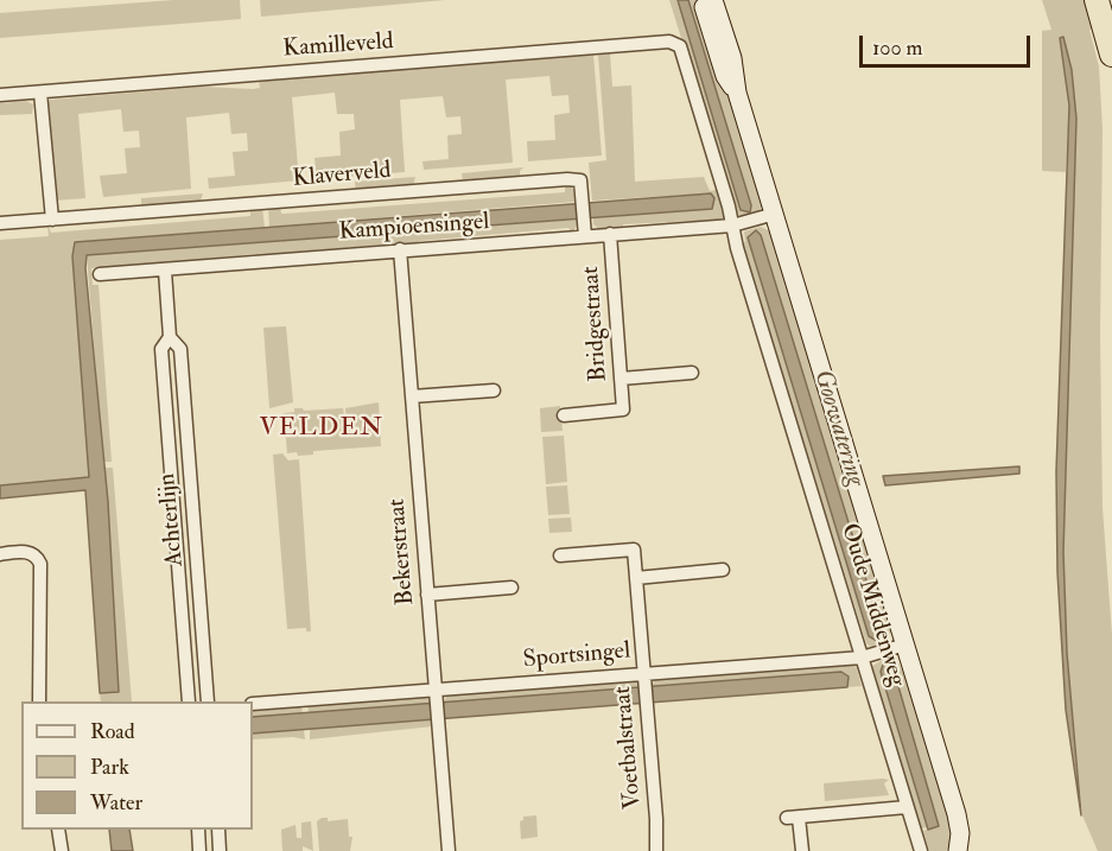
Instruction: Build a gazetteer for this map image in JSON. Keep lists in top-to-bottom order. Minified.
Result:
{"streets":{"street":["Kamilleveld","Klaverveld","Kampioensingel","Bridgestraat","Achterlijn","Bekerstraat","Oude Middenweg","Sportsingel","Voetbalstraat"]},"crossings":[["Kamilleveld","Oude Middenweg"],["Klaverveld","Kampioensingel"],["Kampioensingel","Bridgestraat"],["Kampioensingel","Achterlijn"],["Kampioensingel","Bekerstraat"],["Kampioensingel","Oude Middenweg"],["Bekerstraat","Sportsingel"],["Oude Middenweg","Sportsingel"],["Sportsingel","Voetbalstraat"]],"districts":["VELDEN"],"water":["Goowatering"],"legend":["Road","Park","Water"],"scale_bar":"100 m"}
